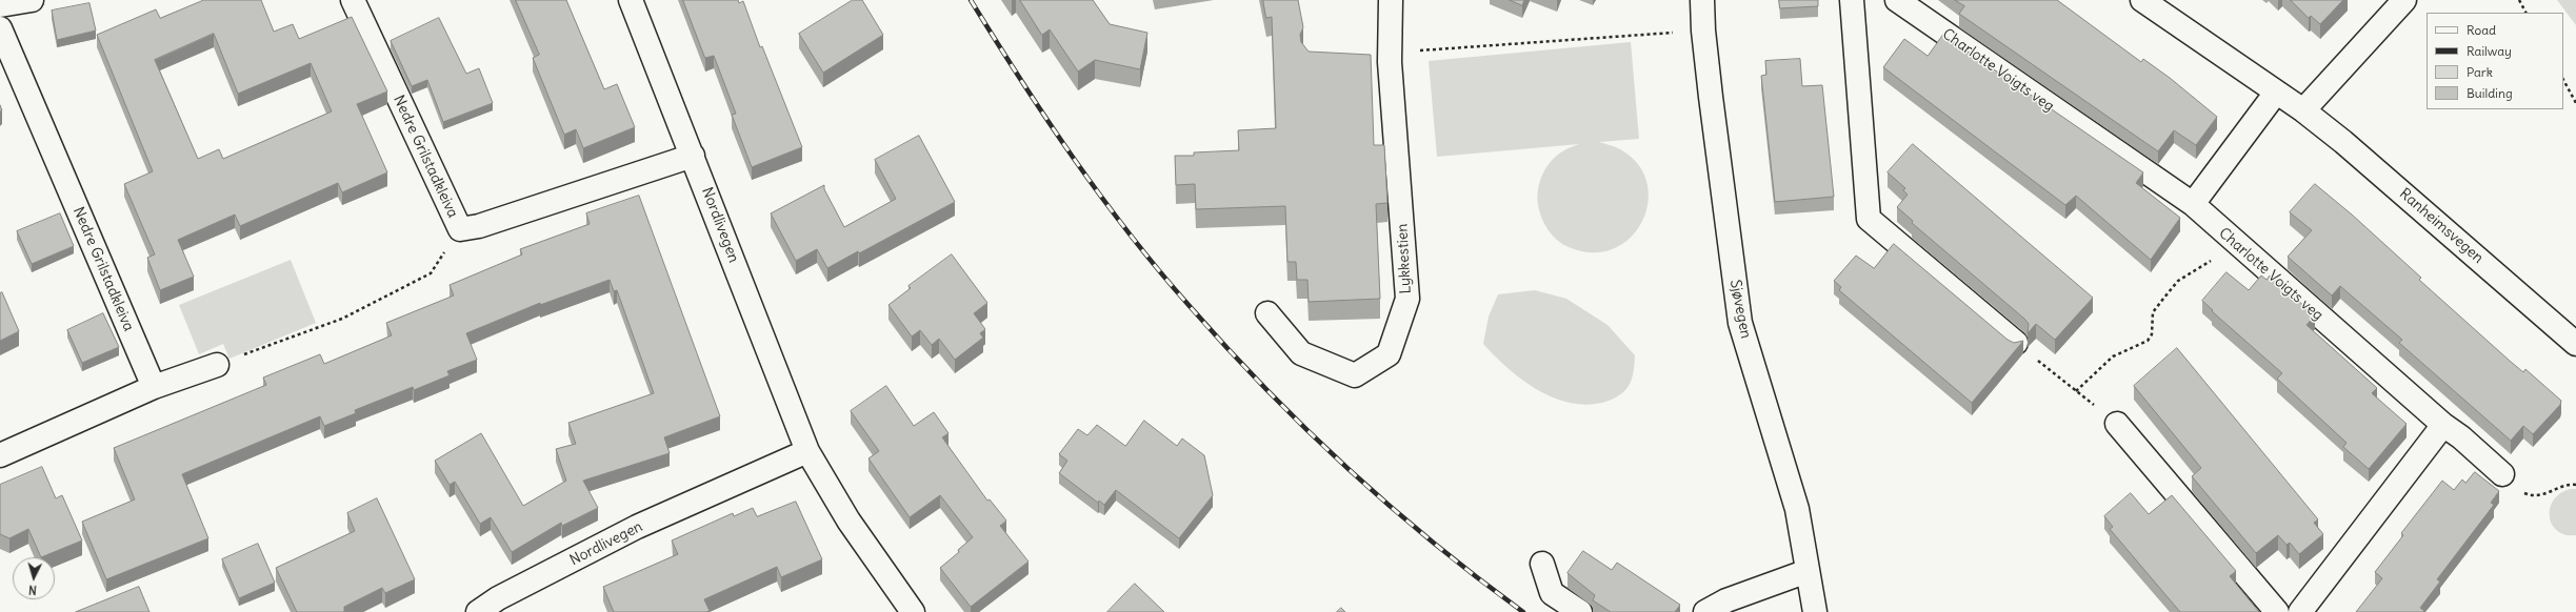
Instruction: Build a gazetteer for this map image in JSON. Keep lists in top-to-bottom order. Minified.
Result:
{"streets":{"street":["Charlotte Voigts veg","Nedre Grilstadkleiva","Nordlivegen","Ranheimsvegen","Lykkestien","Sjøvegen"]},"crossings":[["Nedre Grilstadkleiva","Nordlivegen"]],"legend":["Road","Railway","Park","Building"],"north":"bottom"}
